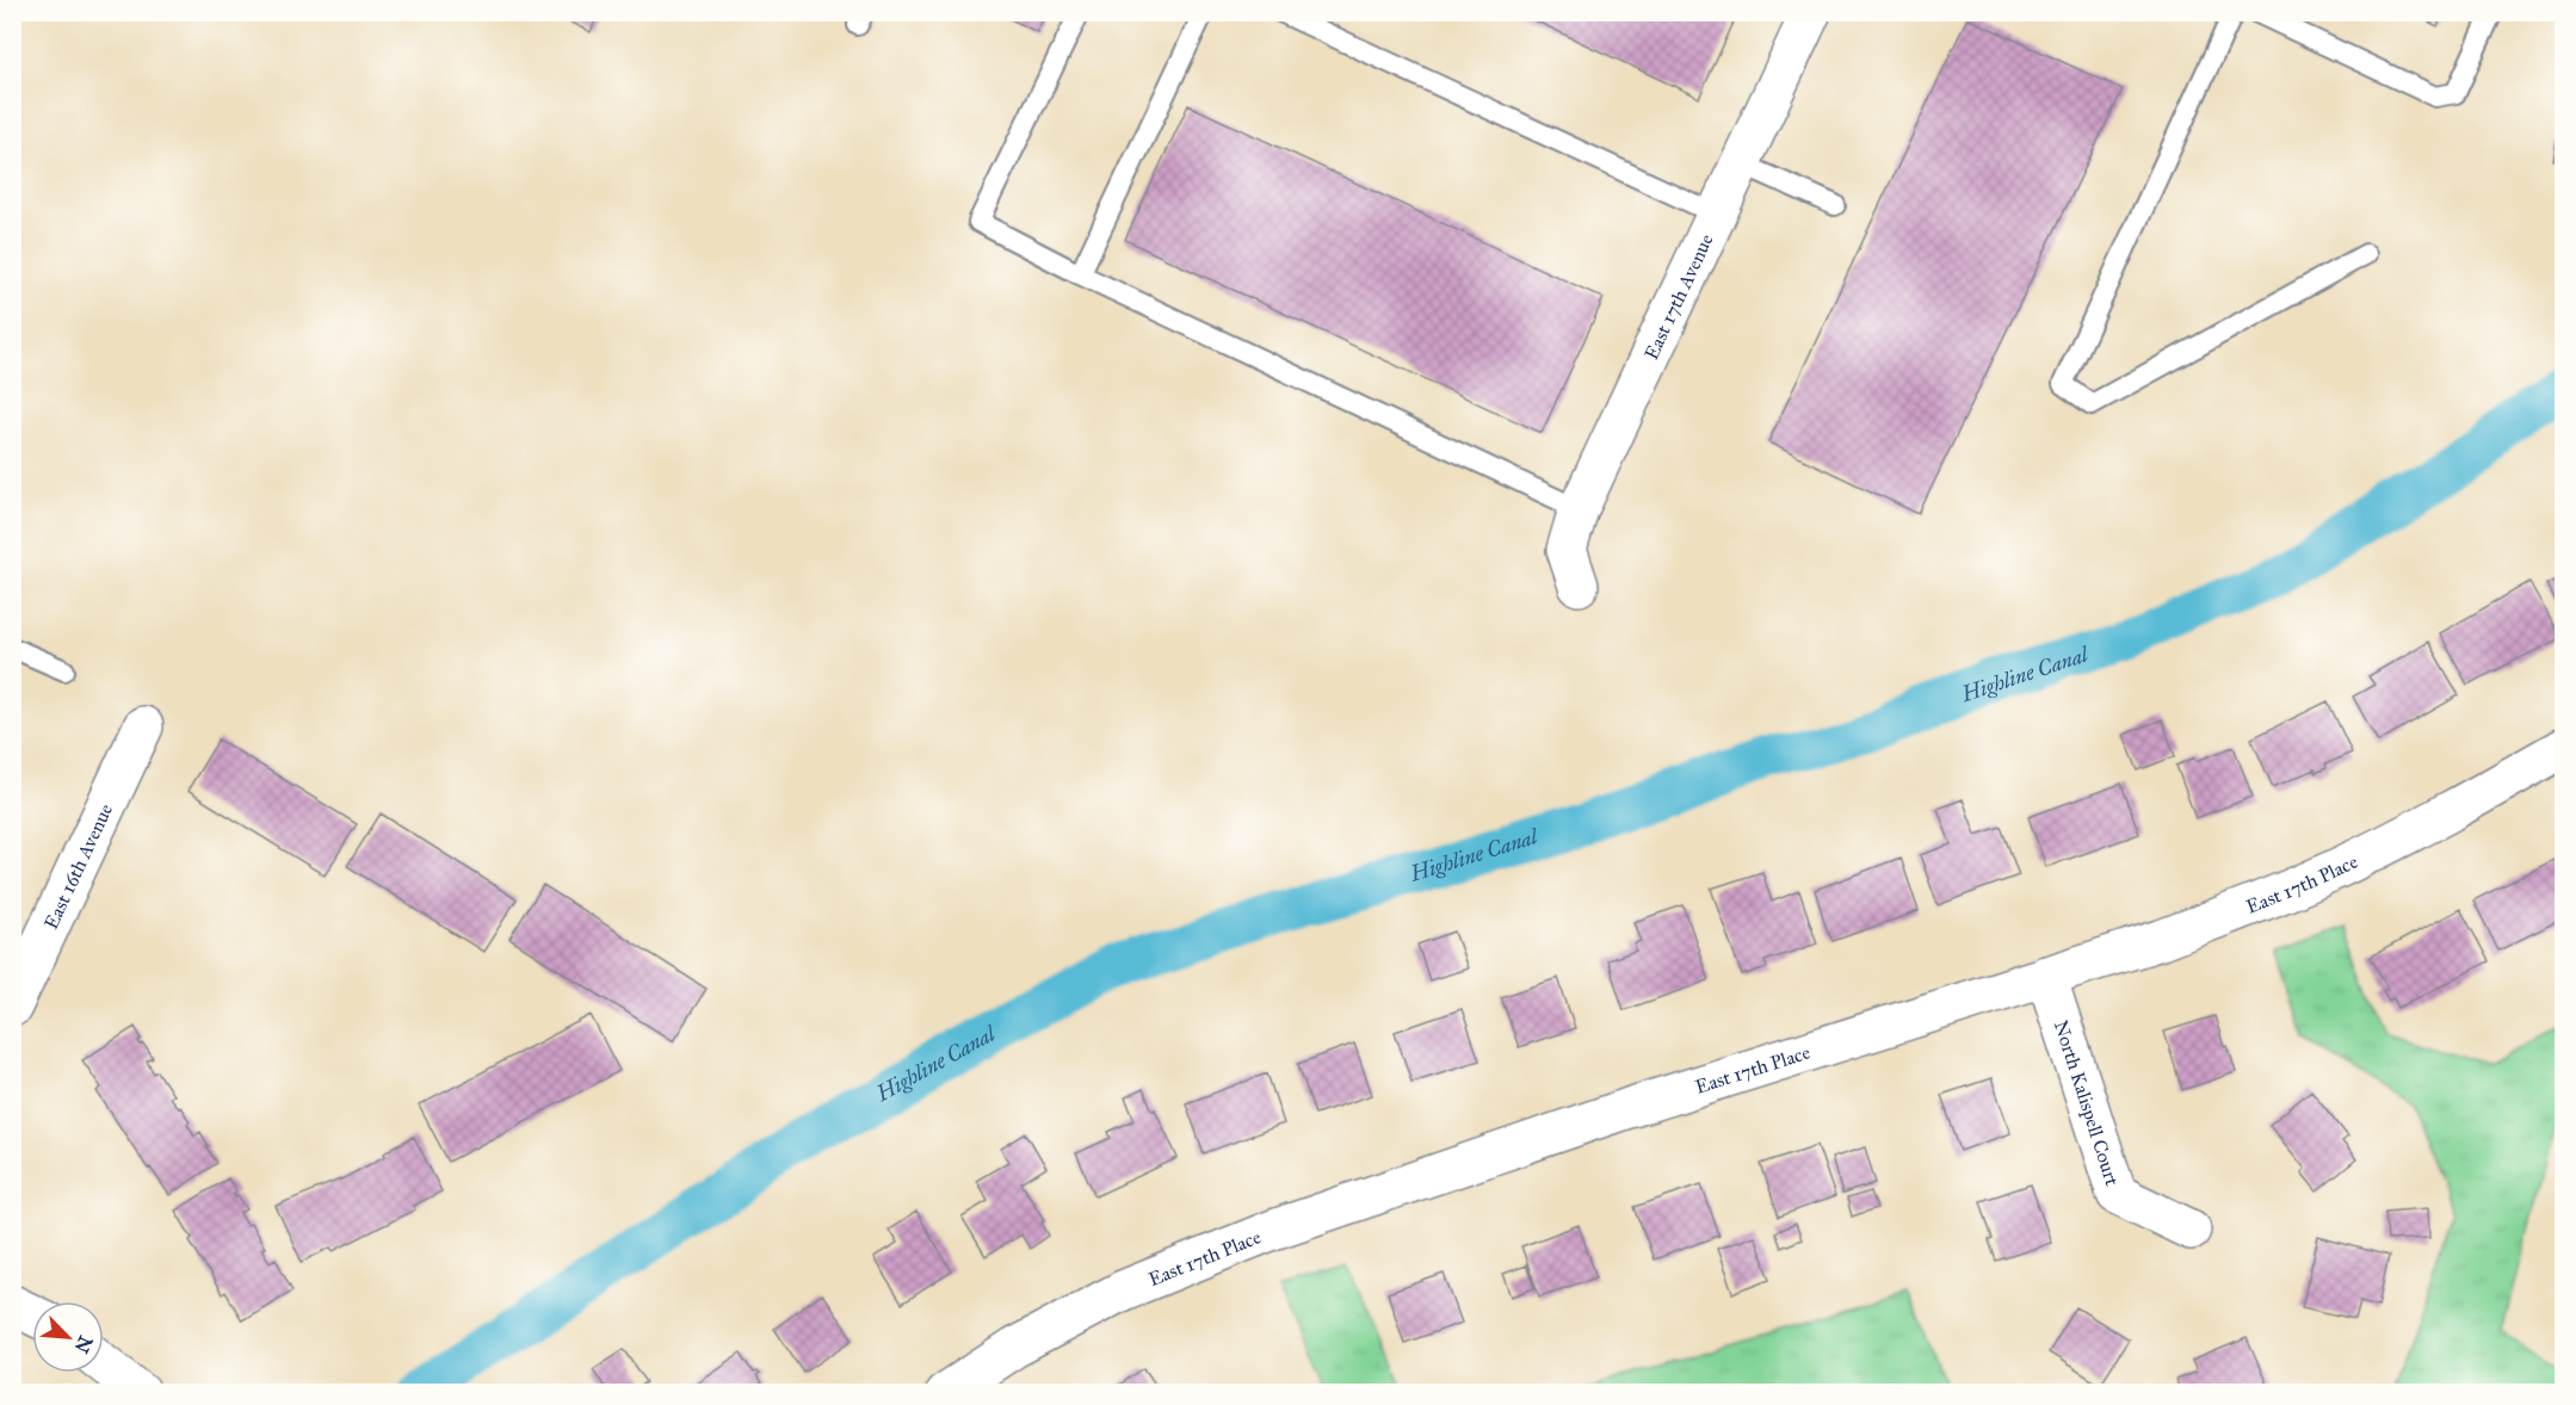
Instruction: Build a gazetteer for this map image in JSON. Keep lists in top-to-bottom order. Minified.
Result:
{"streets":{"street":["East 17th Avenue","East 16th Avenue","East 17th Place","North Kalispell Court"]},"crossings":[["East 17th Place","North Kalispell Court"]],"water":["Highline Canal"],"north":"bottom right"}
